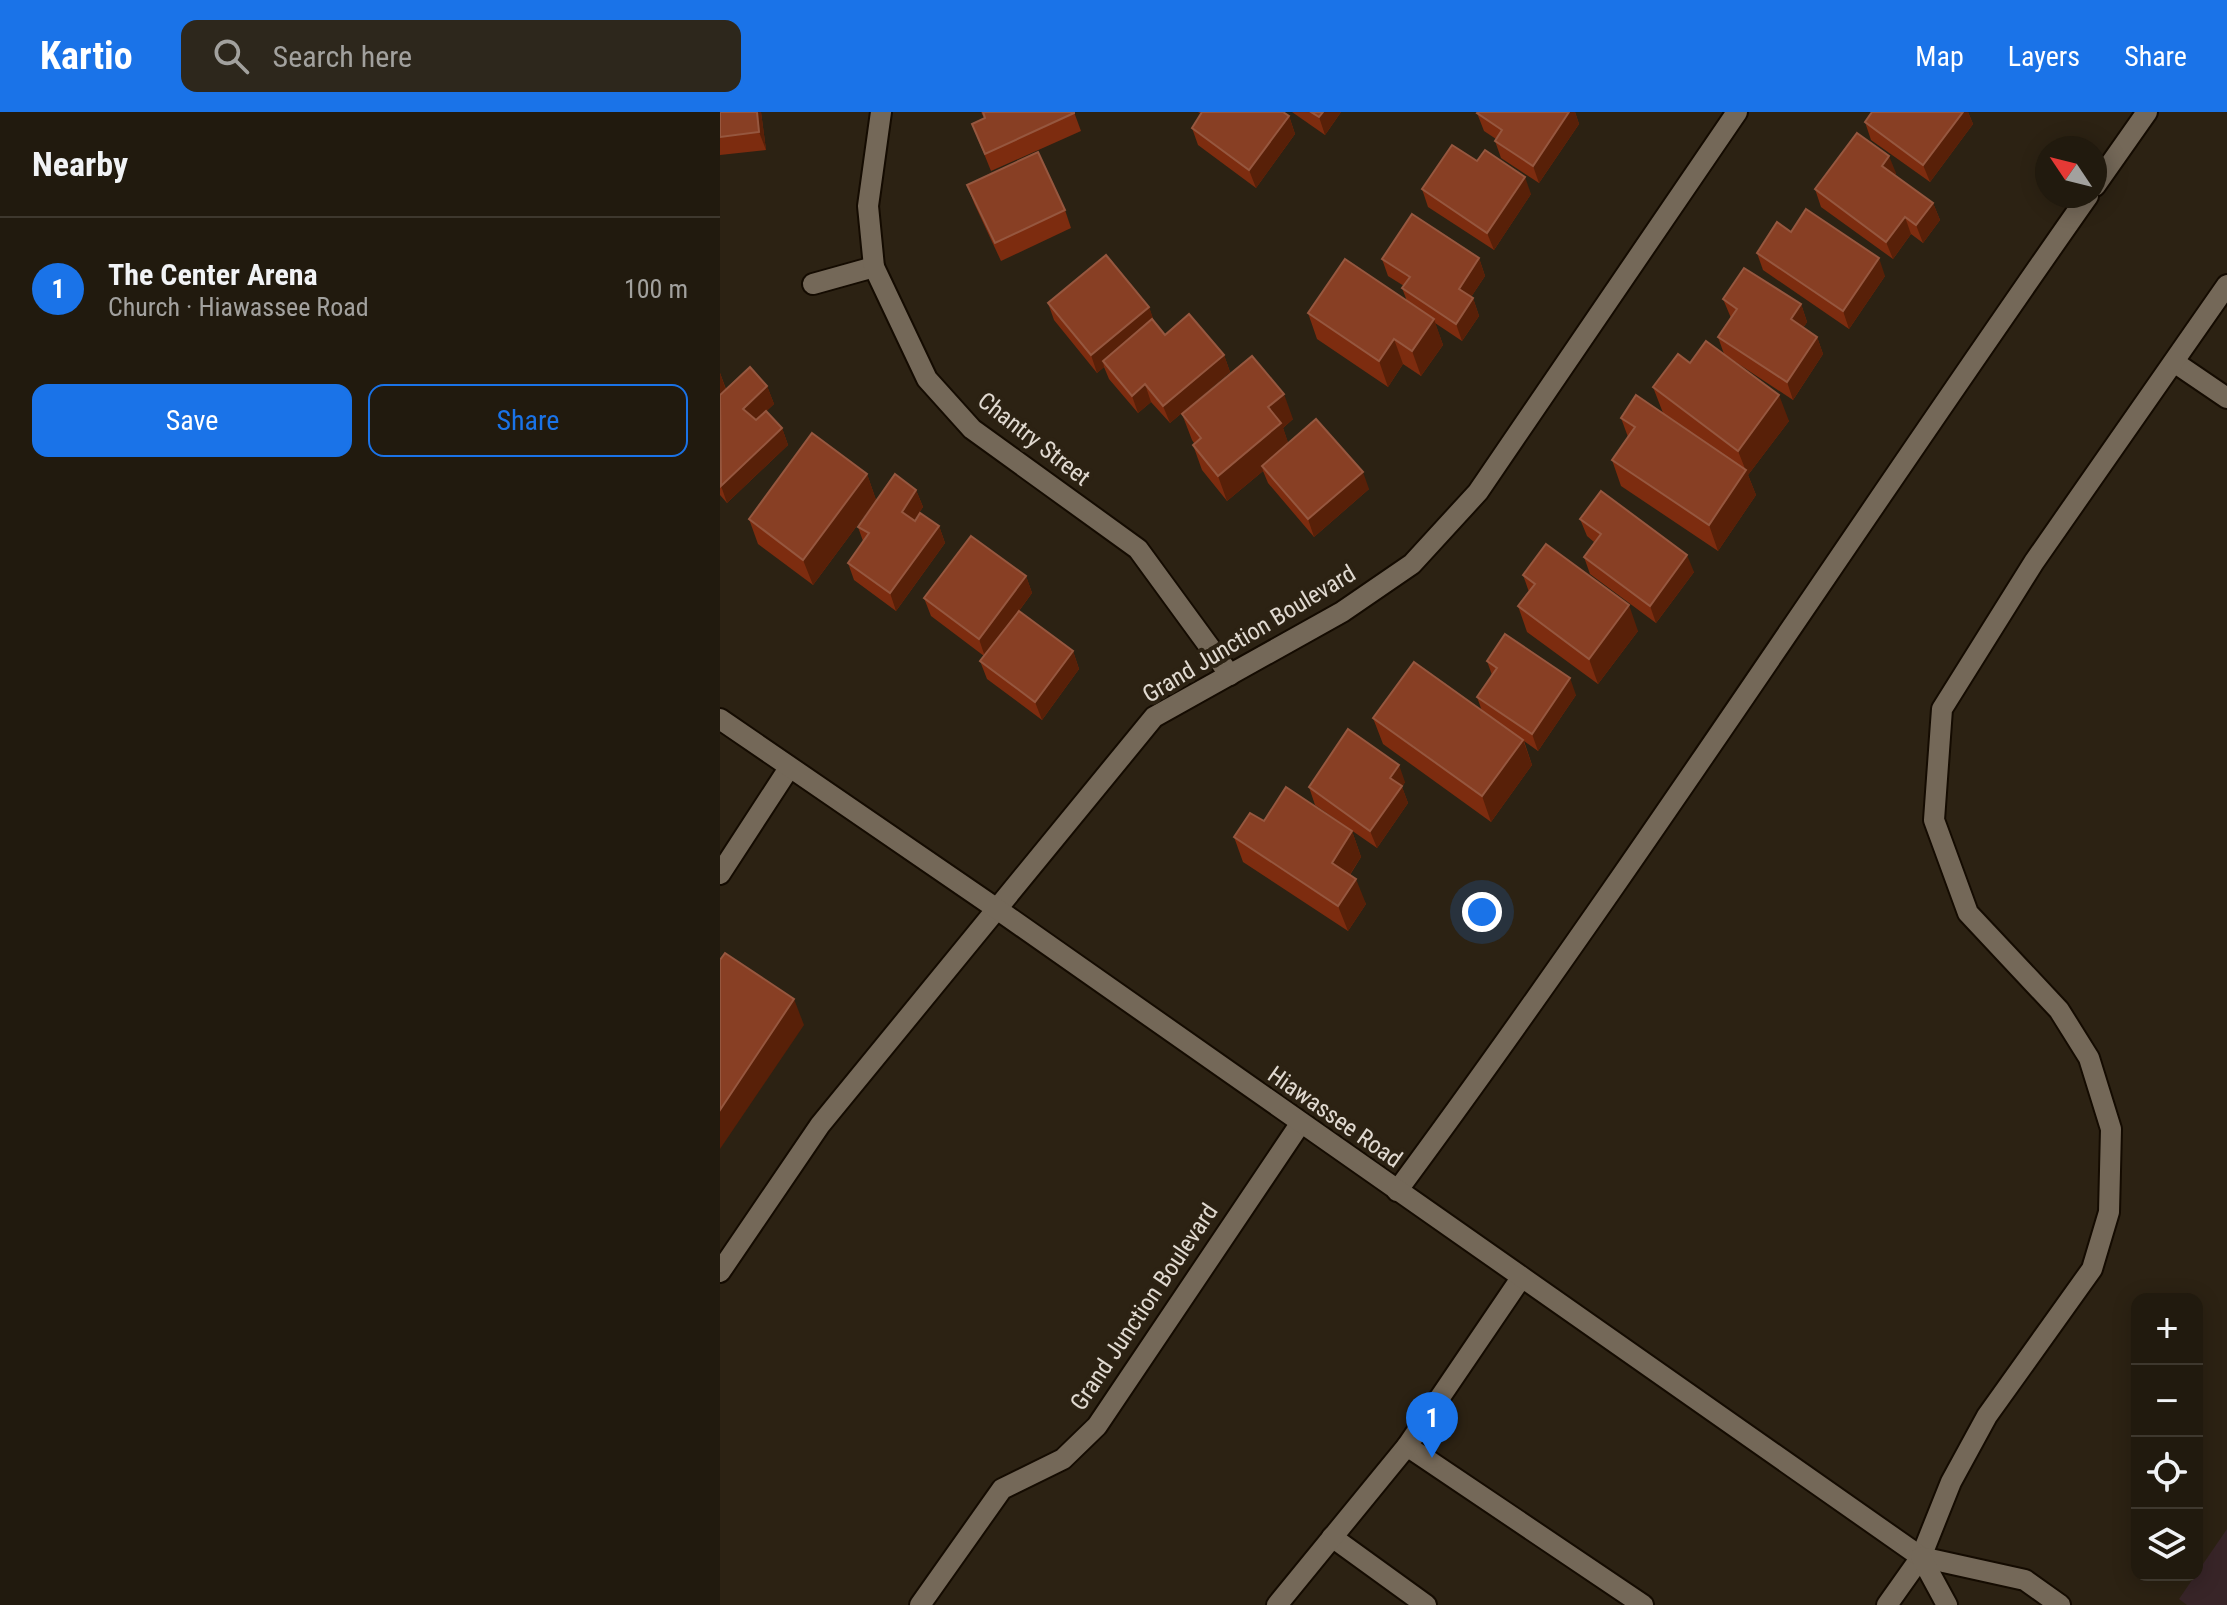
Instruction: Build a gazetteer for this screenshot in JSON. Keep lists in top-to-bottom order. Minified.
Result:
{"streets":{"street":["Chantry Street","Grand Junction Boulevard","Hiawassee Road"]},"crossings":[["Chantry Street","Grand Junction Boulevard"],["Grand Junction Boulevard","Hiawassee Road"]],"north":"top left","page":{"header":"Kartio","search":"Search here","nav":["Map","Layers","Share"],"heading":"Nearby","list":[{"mark":"1","name":"The Center Arena","note":"Church · Hiawassee Road","value":"100 m"}],"buttons":["Save","Share"],"map_buttons":["+","−"],"pins":"1"}}
